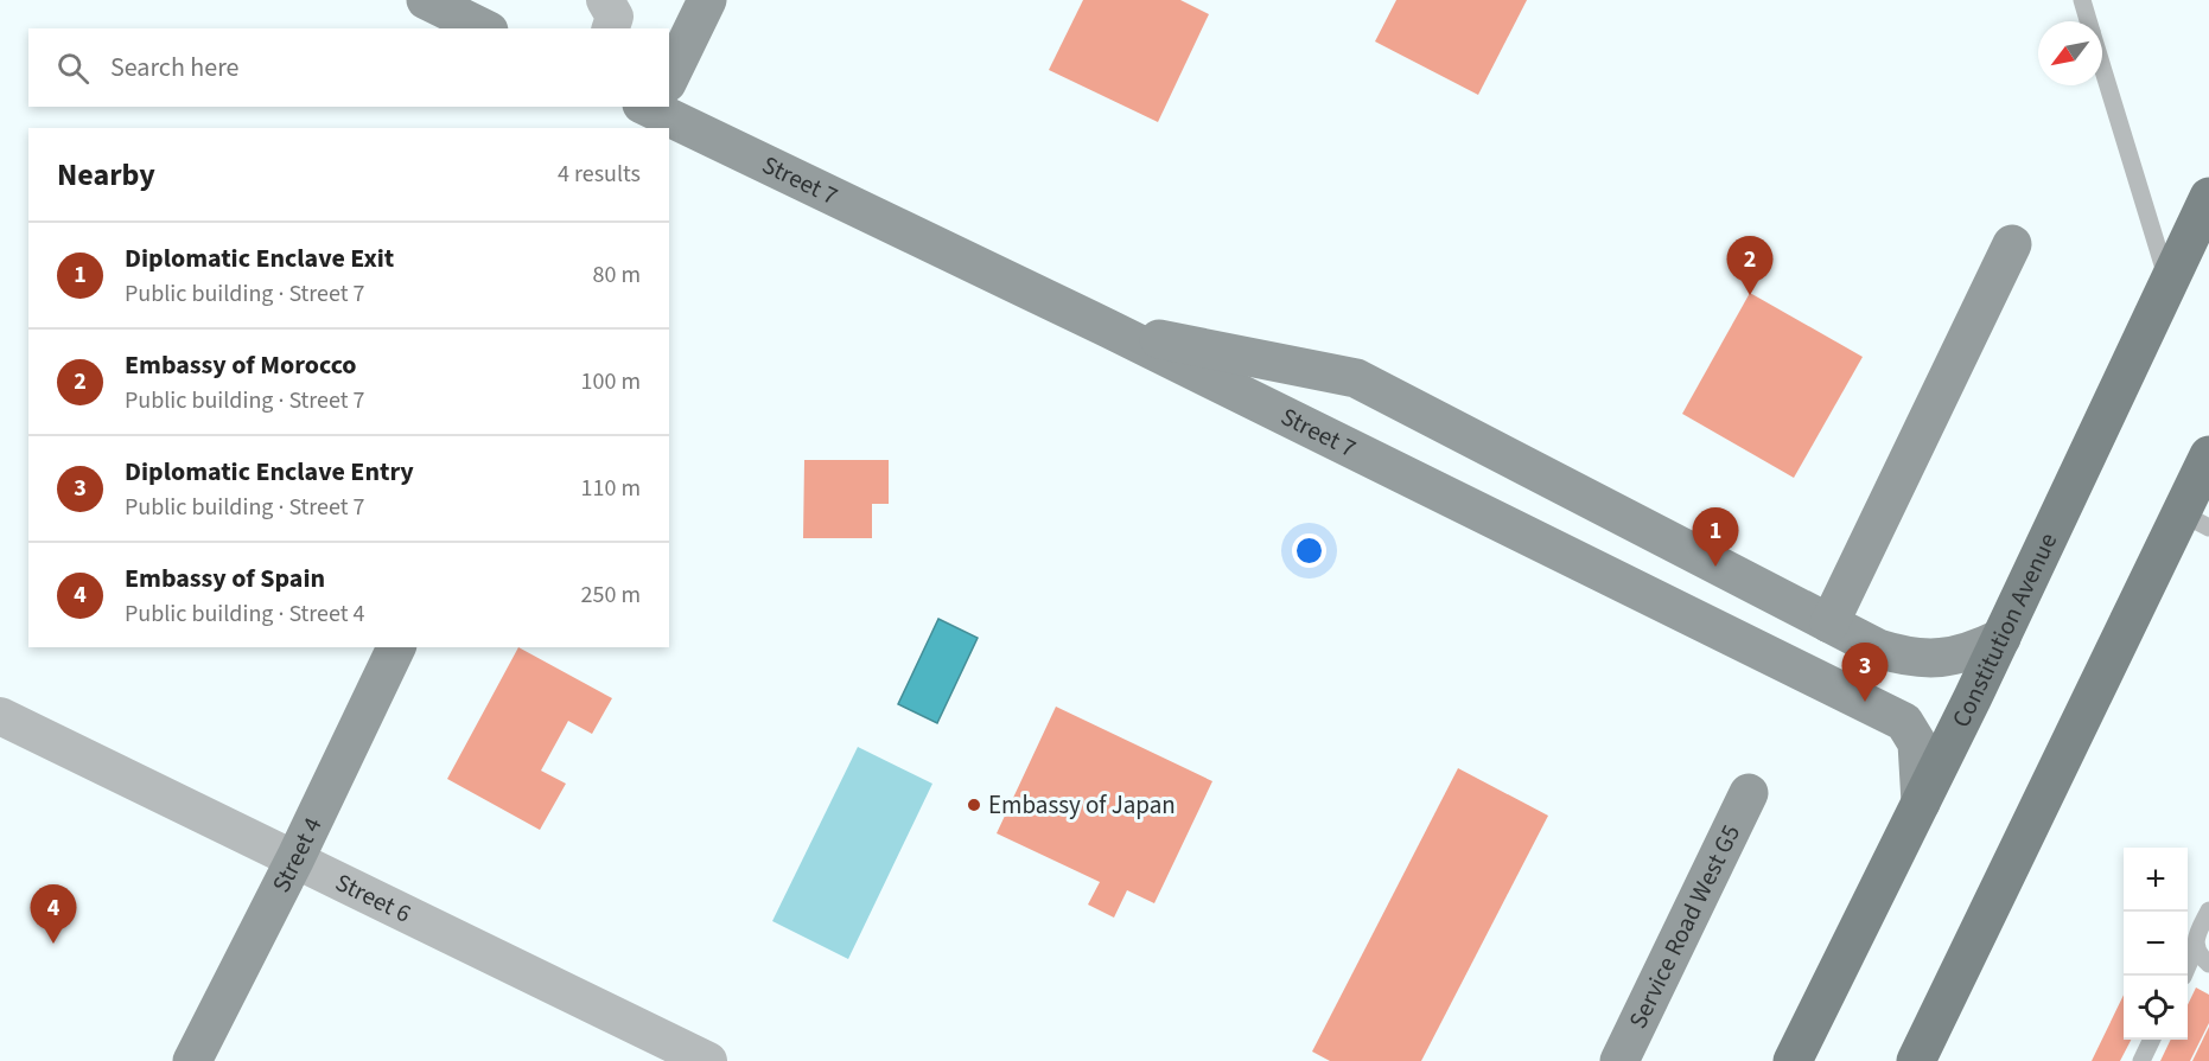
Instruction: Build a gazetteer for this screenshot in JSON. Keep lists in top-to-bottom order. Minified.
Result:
{"streets":{"main road":["Constitution Avenue"],"street":["Street 7","Street 4","Street 6","Service Road West G5"]},"crossings":[["Street 7","Constitution Avenue"],["Street 4","Street 6"]],"places":["Embassy of Japan"],"north":"bottom left","page":{"search":"Search here","heading":["Nearby","4 results"],"list":[{"mark":"1","name":"Diplomatic Enclave Exit","note":"Public building · Street 7","value":"80 m"},{"mark":"2","name":"Embassy of Morocco","note":"Public building · Street 7","value":"100 m"},{"mark":"3","name":"Diplomatic Enclave Entry","note":"Public building · Street 7","value":"110 m"},{"mark":"4","name":"Embassy of Spain","note":"Public building · Street 4","value":"250 m"}],"pins":["2","1","3","4"],"map_buttons":["+","−"]}}
